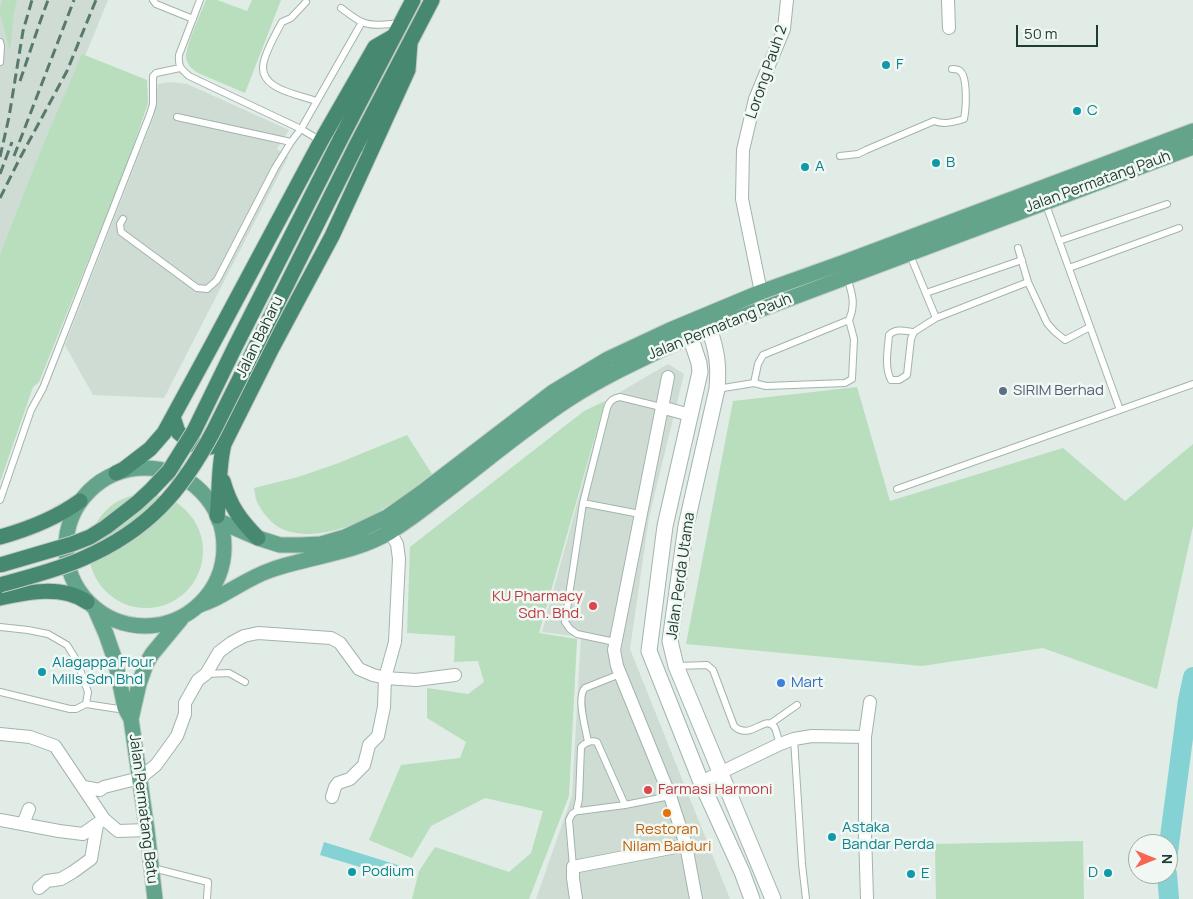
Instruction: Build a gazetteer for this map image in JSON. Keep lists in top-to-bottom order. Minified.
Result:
{"streets":{"highway":["Jalan Baharu"],"main road":["Jalan Permatang Pauh","Jalan Permatang Batu"],"street":["Lorong Pauh 2","Jalan Perda Utama"]},"crossings":[["Lorong Pauh 2","Jalan Permatang Pauh"],["Jalan Permatang Pauh","Jalan Perda Utama"],["Jalan Permatang Pauh","Jalan Permatang Batu"]],"places":["F","C","B","A","SIRIM Berhad","KU Pharmacy Sdn. Bhd.","Alagappa Flour Mills Sdn Bhd","Mart","Farmasi Harmoni","Restoran Nilam Baiduri","Astaka Bandar Perda","Podium","D","E"],"scale_bar":"50 m","north":"right"}
